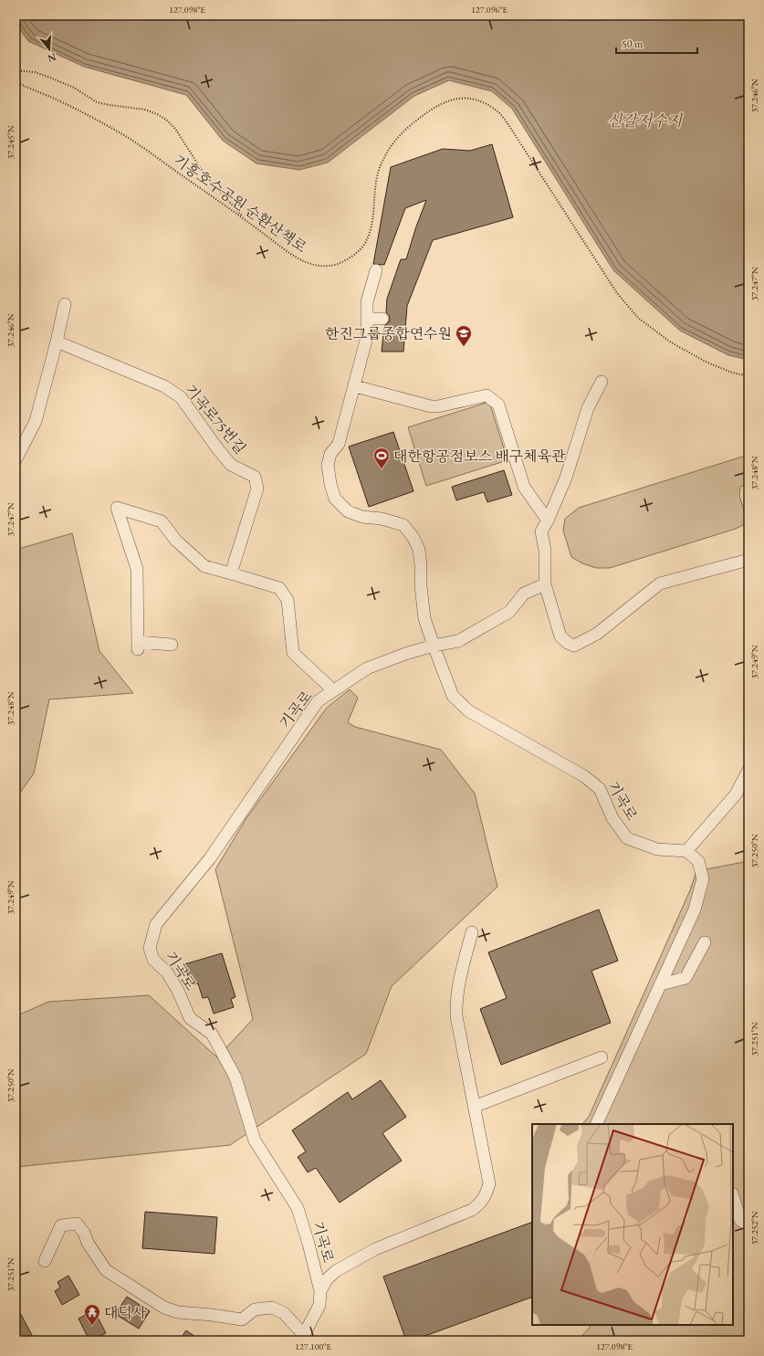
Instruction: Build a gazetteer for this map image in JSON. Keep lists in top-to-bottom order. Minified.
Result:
{"streets":{"street":["기곡로75번길","기곡로"],"path":["기흥호수공원 순환산책로"]},"water":["신갈저수지"],"places":{"school or university":["한진그룹종합연수원"],"sports":["대한항공점보스 배구체육관"],"temple":["대덕사"]},"scale_bar":"50 m","north":"bottom","coordinates":["127.098°E","127.096°E","37.246°N","37.245°N","37.247°N","37.248°N","37.249°N","37.250°N","37.251°N","37.252°N","127.100°E"]}
